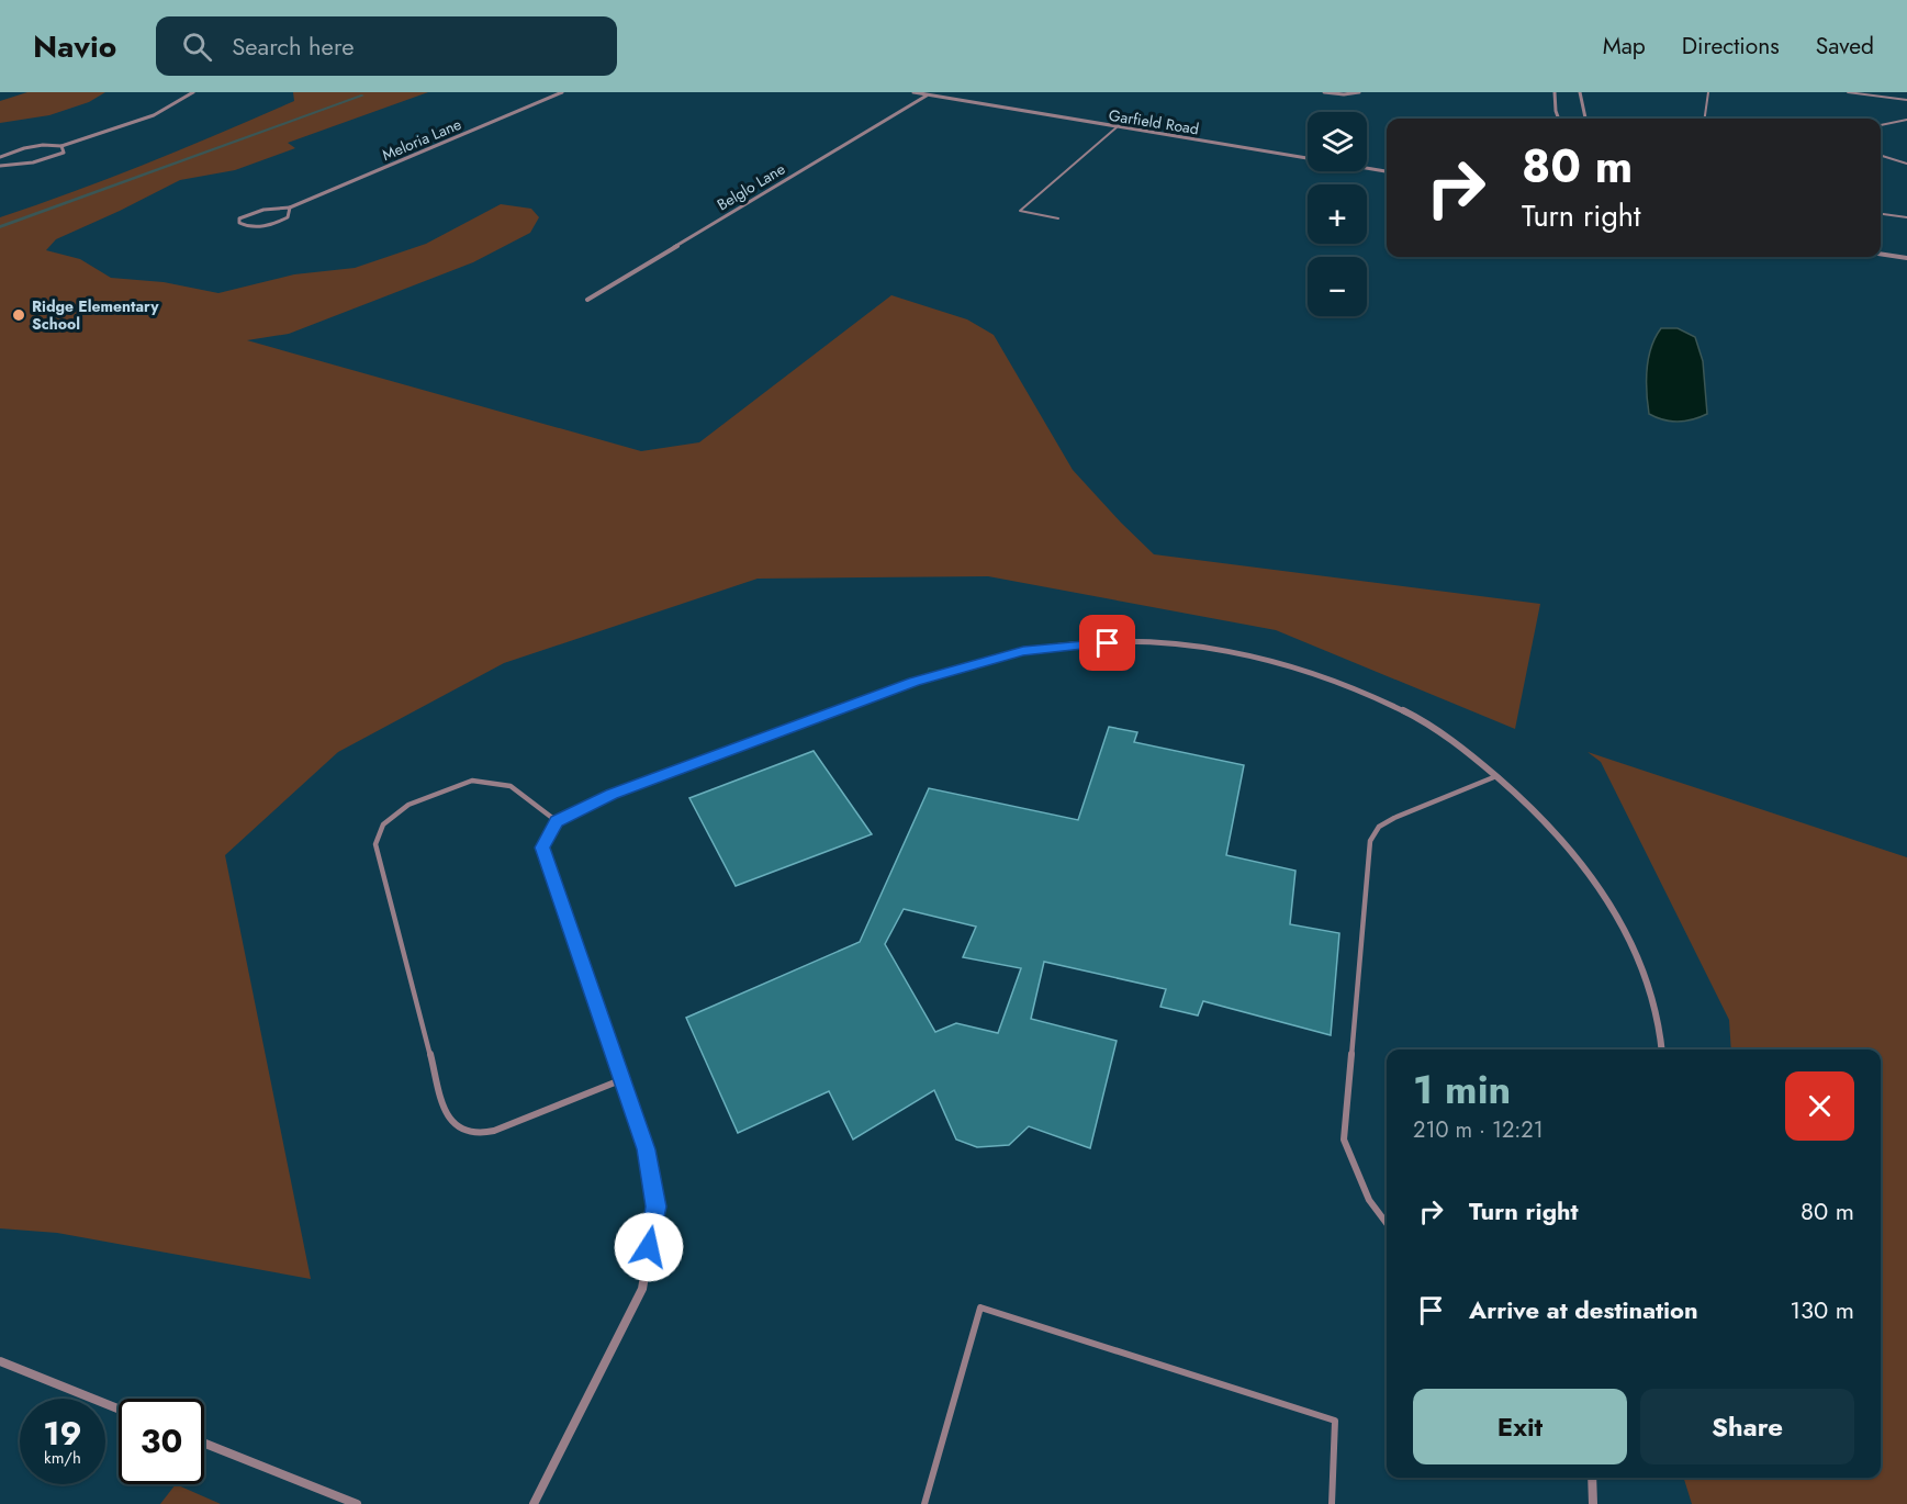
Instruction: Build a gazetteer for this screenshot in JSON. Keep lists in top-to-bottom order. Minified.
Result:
{"streets":{"street":["Garfield Road","Meloria Lane","Belglo Lane"]},"crossings":[["Garfield Road","Belglo Lane"]],"places":["Ridge Elementary School"],"page":{"header":"Navio","search":"Search here","nav":["Map","Directions","Saved"],"map_buttons":["+","−"],"turn":["80 m","Turn right"],"heading":["1 min","210 m · 12:21"],"list":[{"name":"Turn right","value":"80 m"},{"name":"Arrive at destination","value":"130 m"}],"buttons":["Exit","Share"],"speed":"19 km/h","limit":"30"}}
